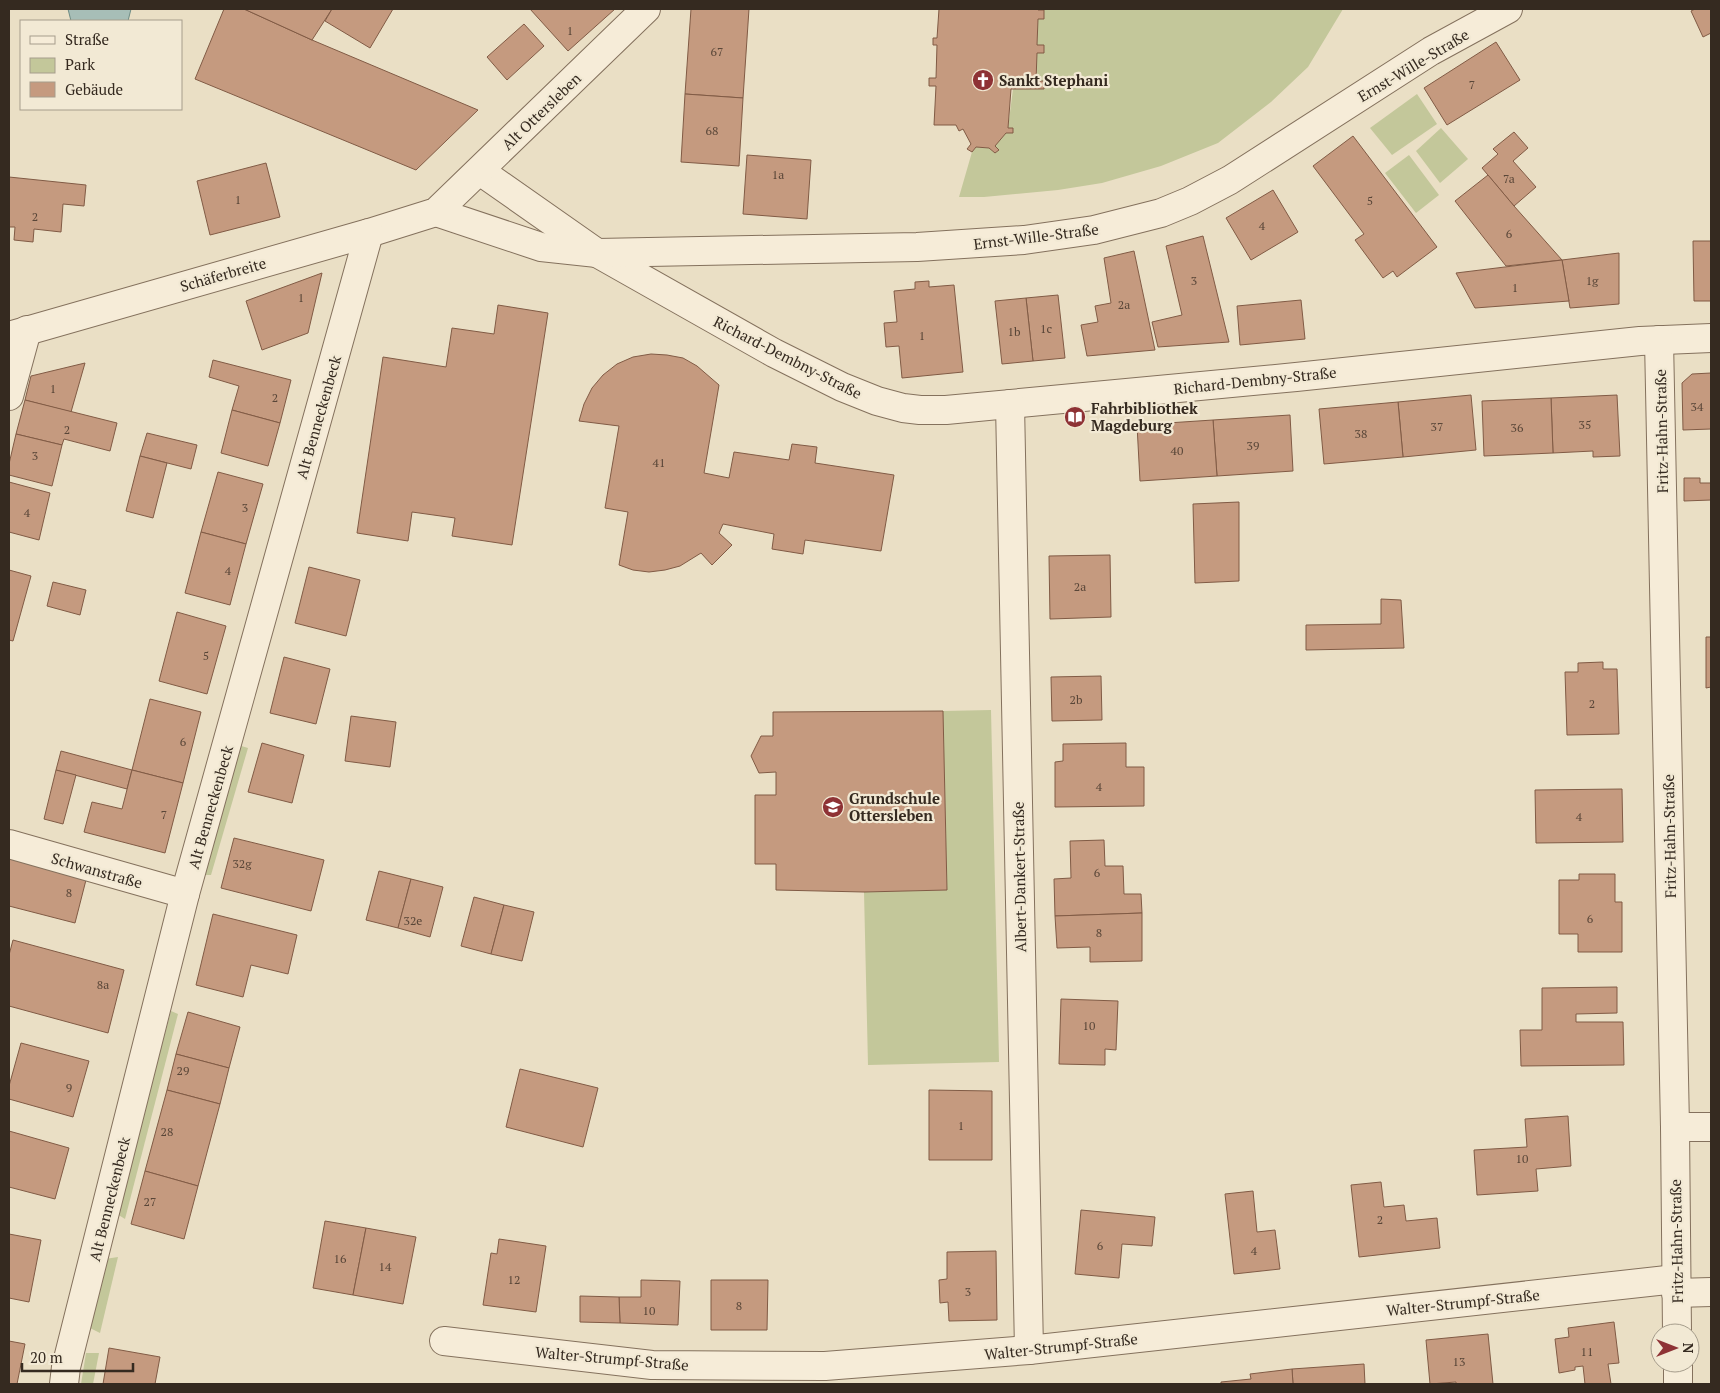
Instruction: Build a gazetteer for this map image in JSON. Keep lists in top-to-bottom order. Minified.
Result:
{"streets":{"street":["Ernst-Wille-Straße","Alt Ottersleben","Schäferbreite","Richard-Dembny-Straße","Alt Benneckenbeck","Fritz-Hahn-Straße","Schwanstraße","Albert-Dankert-Straße","Walter-Strumpf-Straße"]},"crossings":[["Ernst-Wille-Straße","Richard-Dembny-Straße"],["Alt Ottersleben","Schäferbreite"],["Alt Ottersleben","Richard-Dembny-Straße"],["Schäferbreite","Richard-Dembny-Straße"],["Schäferbreite","Alt Benneckenbeck"],["Richard-Dembny-Straße","Fritz-Hahn-Straße"],["Richard-Dembny-Straße","Albert-Dankert-Straße"],["Alt Benneckenbeck","Schwanstraße"],["Fritz-Hahn-Straße","Walter-Strumpf-Straße"],["Albert-Dankert-Straße","Walter-Strumpf-Straße"]],"places":{"church":["Sankt Stephani"],"library":["Fahrbibliothek Magdeburg"],"school or university":["Grundschule Ottersleben"]},"house_numbers":["1","67","7","68","1a","7a","1","5","2","4","6","3","1g","1","1","2a","1c","1b","1","1","2","34","35","37","36","2","38","39","40","3","41","3","4","4","2a","5","2b","2","6","4","7","4","32g","6","8","6","32e","8","8a","10","29","9","1","28","10","27","2","6","4","16","14","12","3","8","10","11","13"],"legend":["Straße","Park","Gebäude"],"scale_bar":"20 m","north":"right"}
